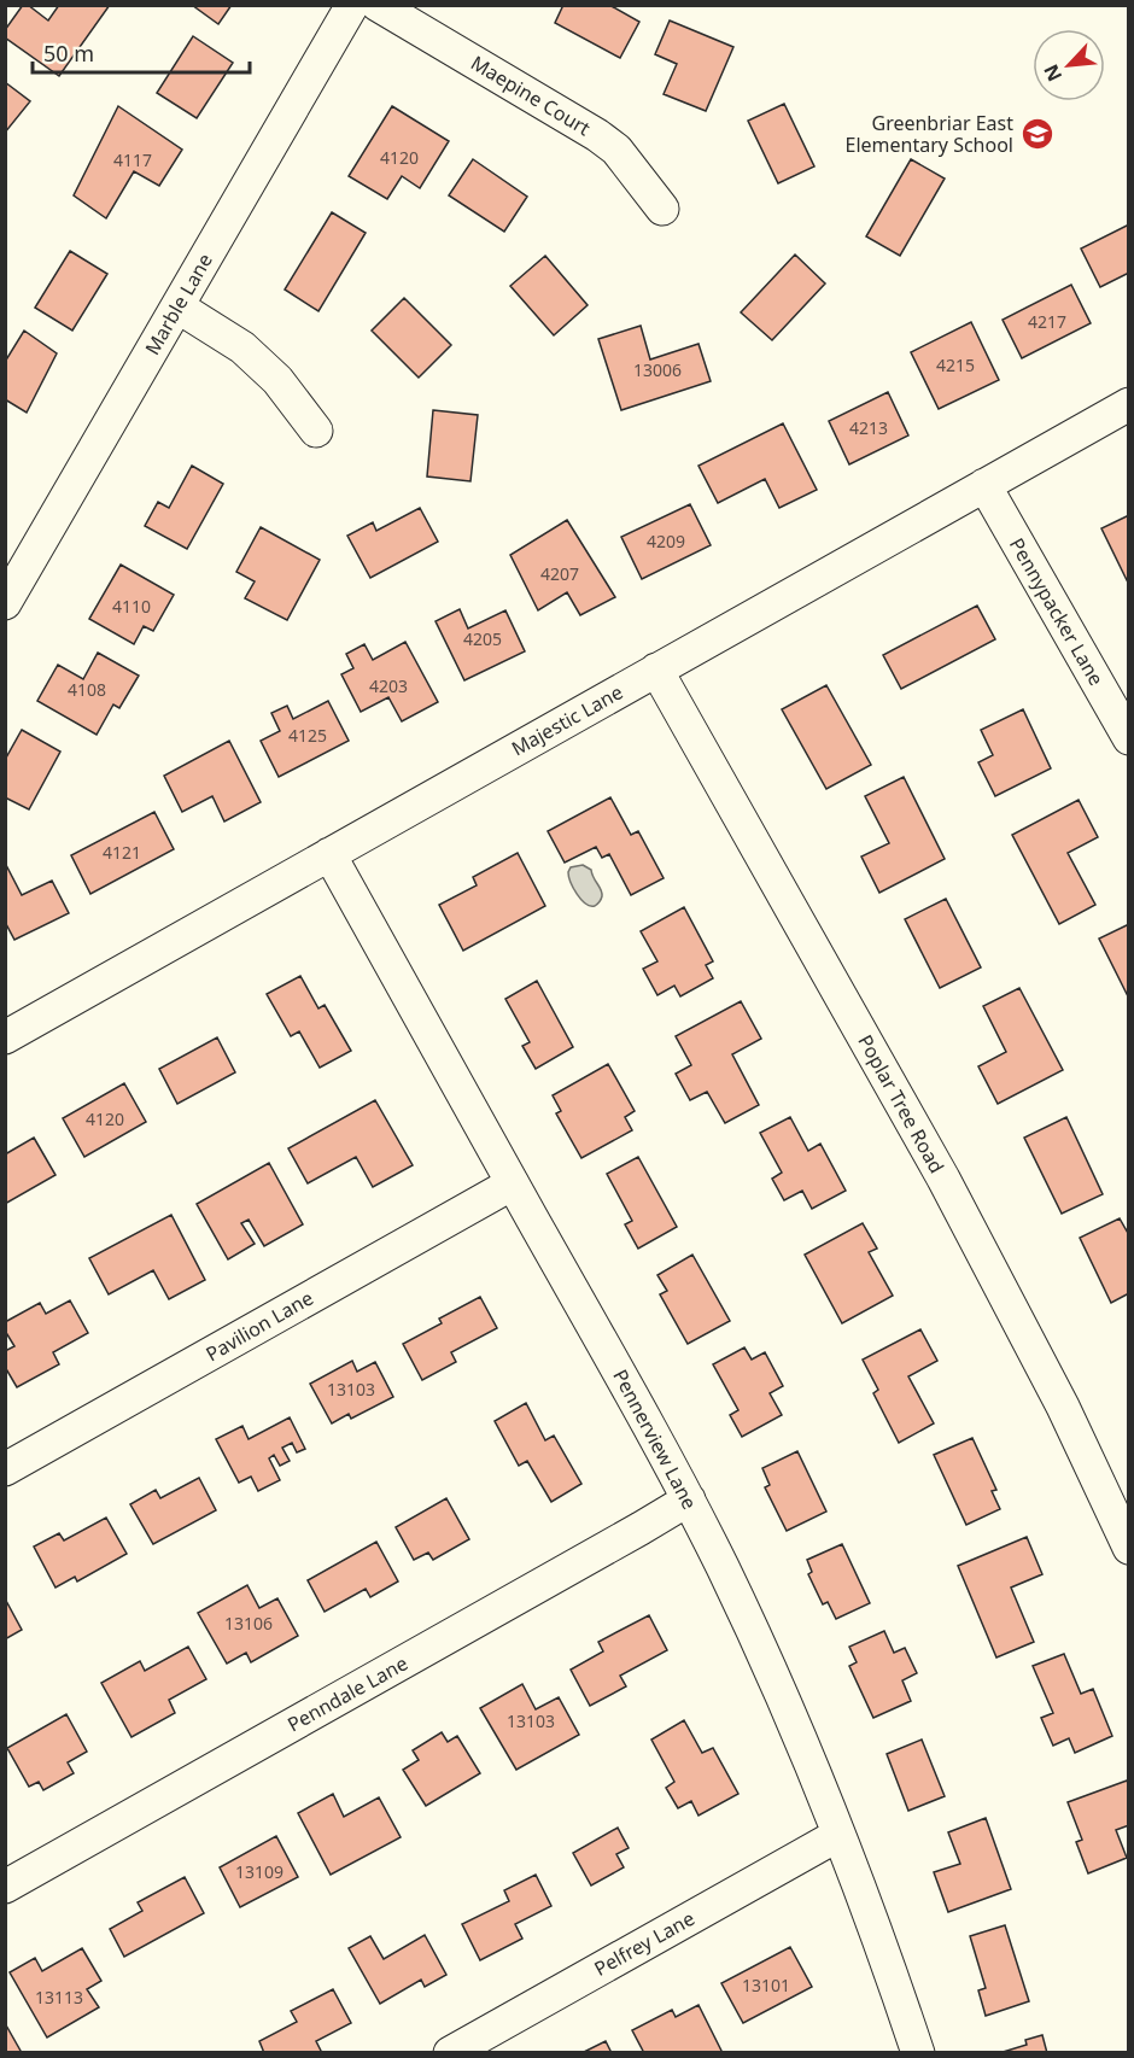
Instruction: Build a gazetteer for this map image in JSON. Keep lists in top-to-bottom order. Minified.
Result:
{"streets":{"street":["Maepine Court","Marble Lane","Pennypacker Lane","Majestic Lane","Poplar Tree Road","Pavilion Lane","Pennerview Lane","Penndale Lane","Pelfrey Lane"]},"crossings":[["Pennypacker Lane","Majestic Lane"],["Majestic Lane","Poplar Tree Road"],["Majestic Lane","Pennerview Lane"],["Pavilion Lane","Pennerview Lane"],["Pennerview Lane","Penndale Lane"],["Pennerview Lane","Pelfrey Lane"]],"places":{"school or university":["Greenbriar East Elementary School"]},"house_numbers":["4120","4117","4217","4215","13006","4213","4209","4207","4110","4205","4203","4108","4125","4121","4120","13103","13106","13103","13109","13101","13113"],"scale_bar":"50 m","north":"bottom left"}
